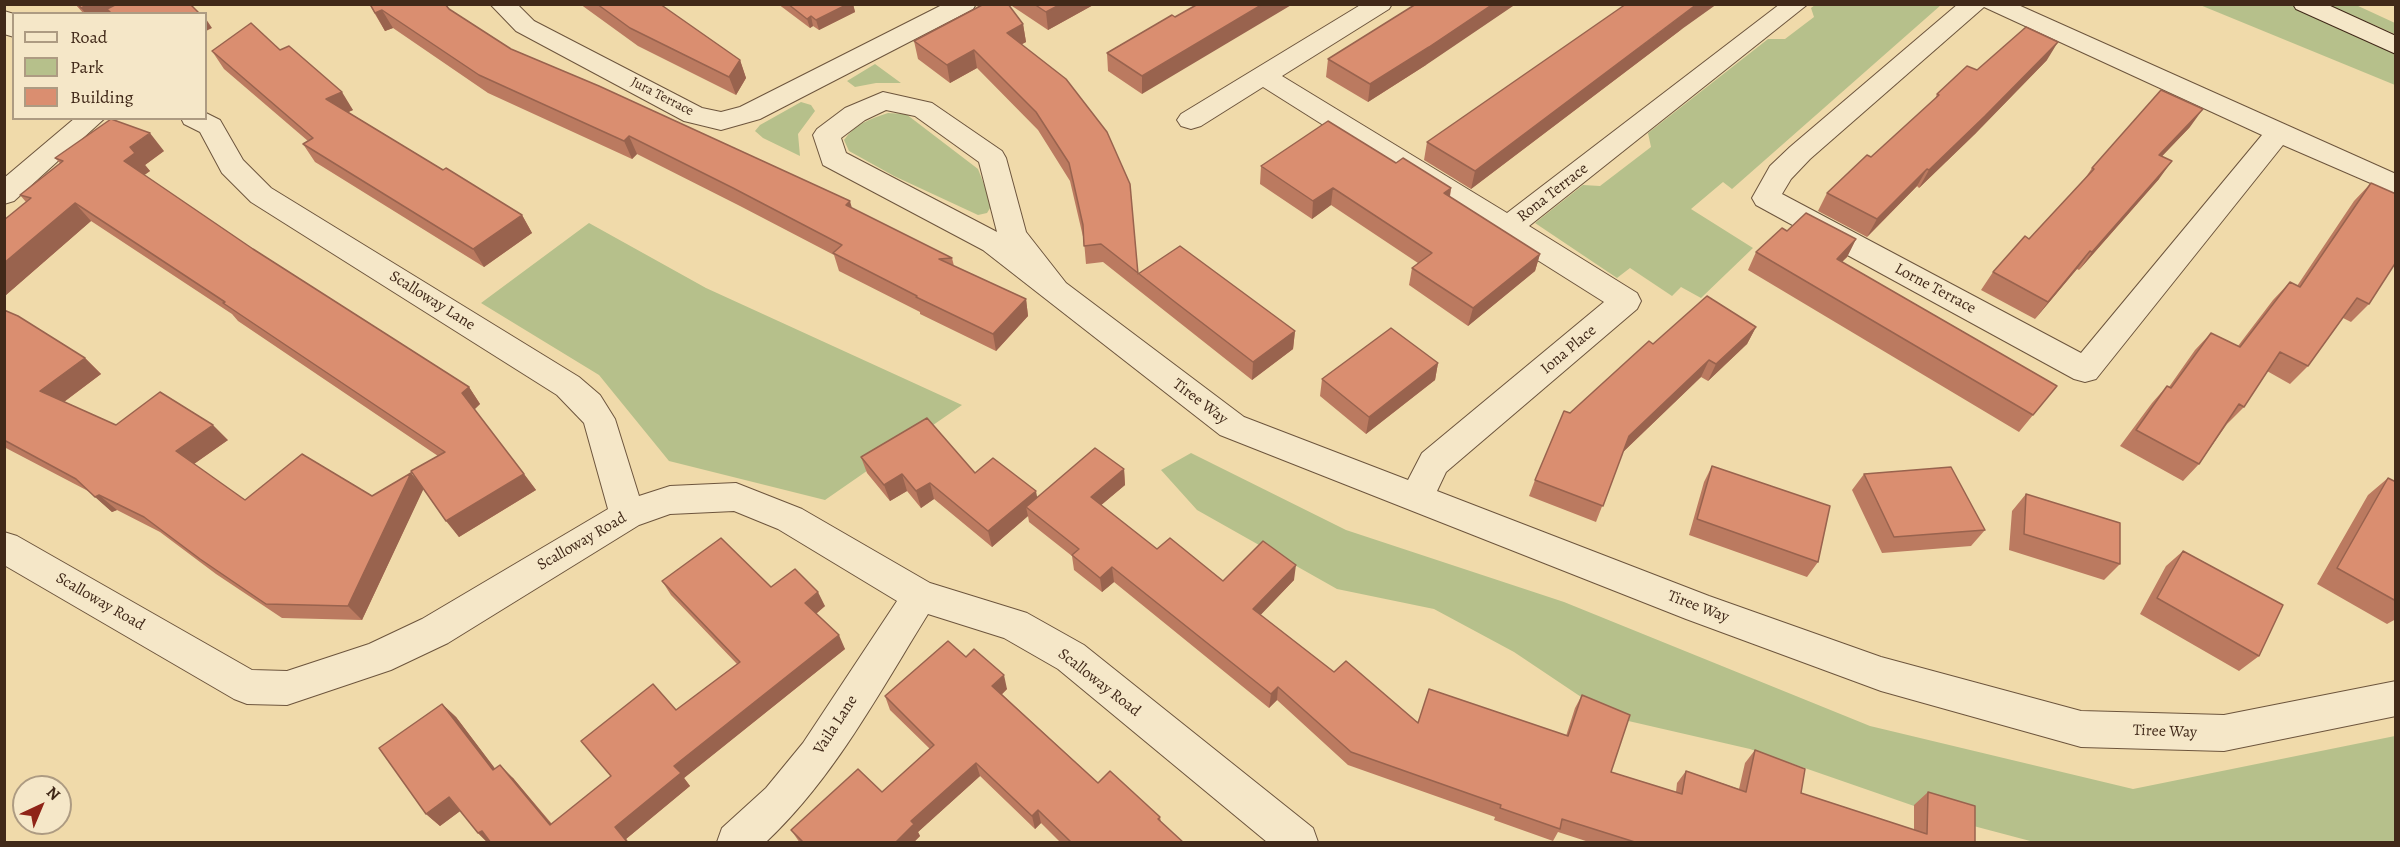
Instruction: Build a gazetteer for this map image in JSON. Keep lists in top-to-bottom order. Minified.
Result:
{"streets":{"street":["Jura Terrace","Rona Terrace","Lorne Terrace","Scalloway Lane","Iona Place","Tiree Way","Scalloway Road","Vaila Lane"]},"crossings":[["Rona Terrace","Iona Place"],["Scalloway Lane","Scalloway Road"],["Iona Place","Tiree Way"],["Scalloway Road","Vaila Lane"]],"legend":["Road","Park","Building"],"north":"top right"}
